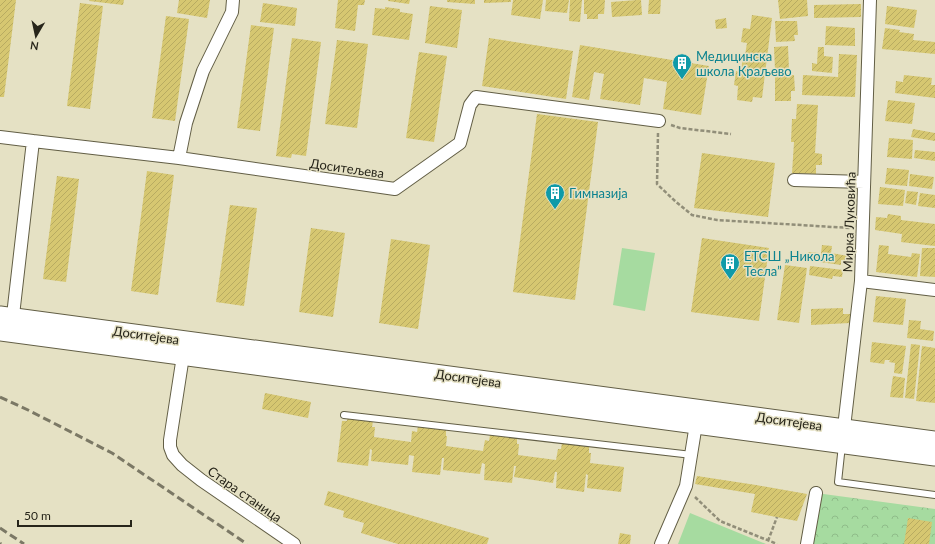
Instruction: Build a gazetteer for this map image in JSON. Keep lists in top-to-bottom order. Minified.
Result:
{"streets":{"main road":["Доситејева"],"street":["Доситељева","Мирка Луковића","Стара станица"]},"crossings":[["Мирка Луковића","Доситејева"],["Доситејева","Стара станица"]],"places":{"building":["Медицинска школа Краљево","Гимназија","ЕТСШ „Никола Тесла”"]},"scale_bar":"50 m","north":"bottom"}
